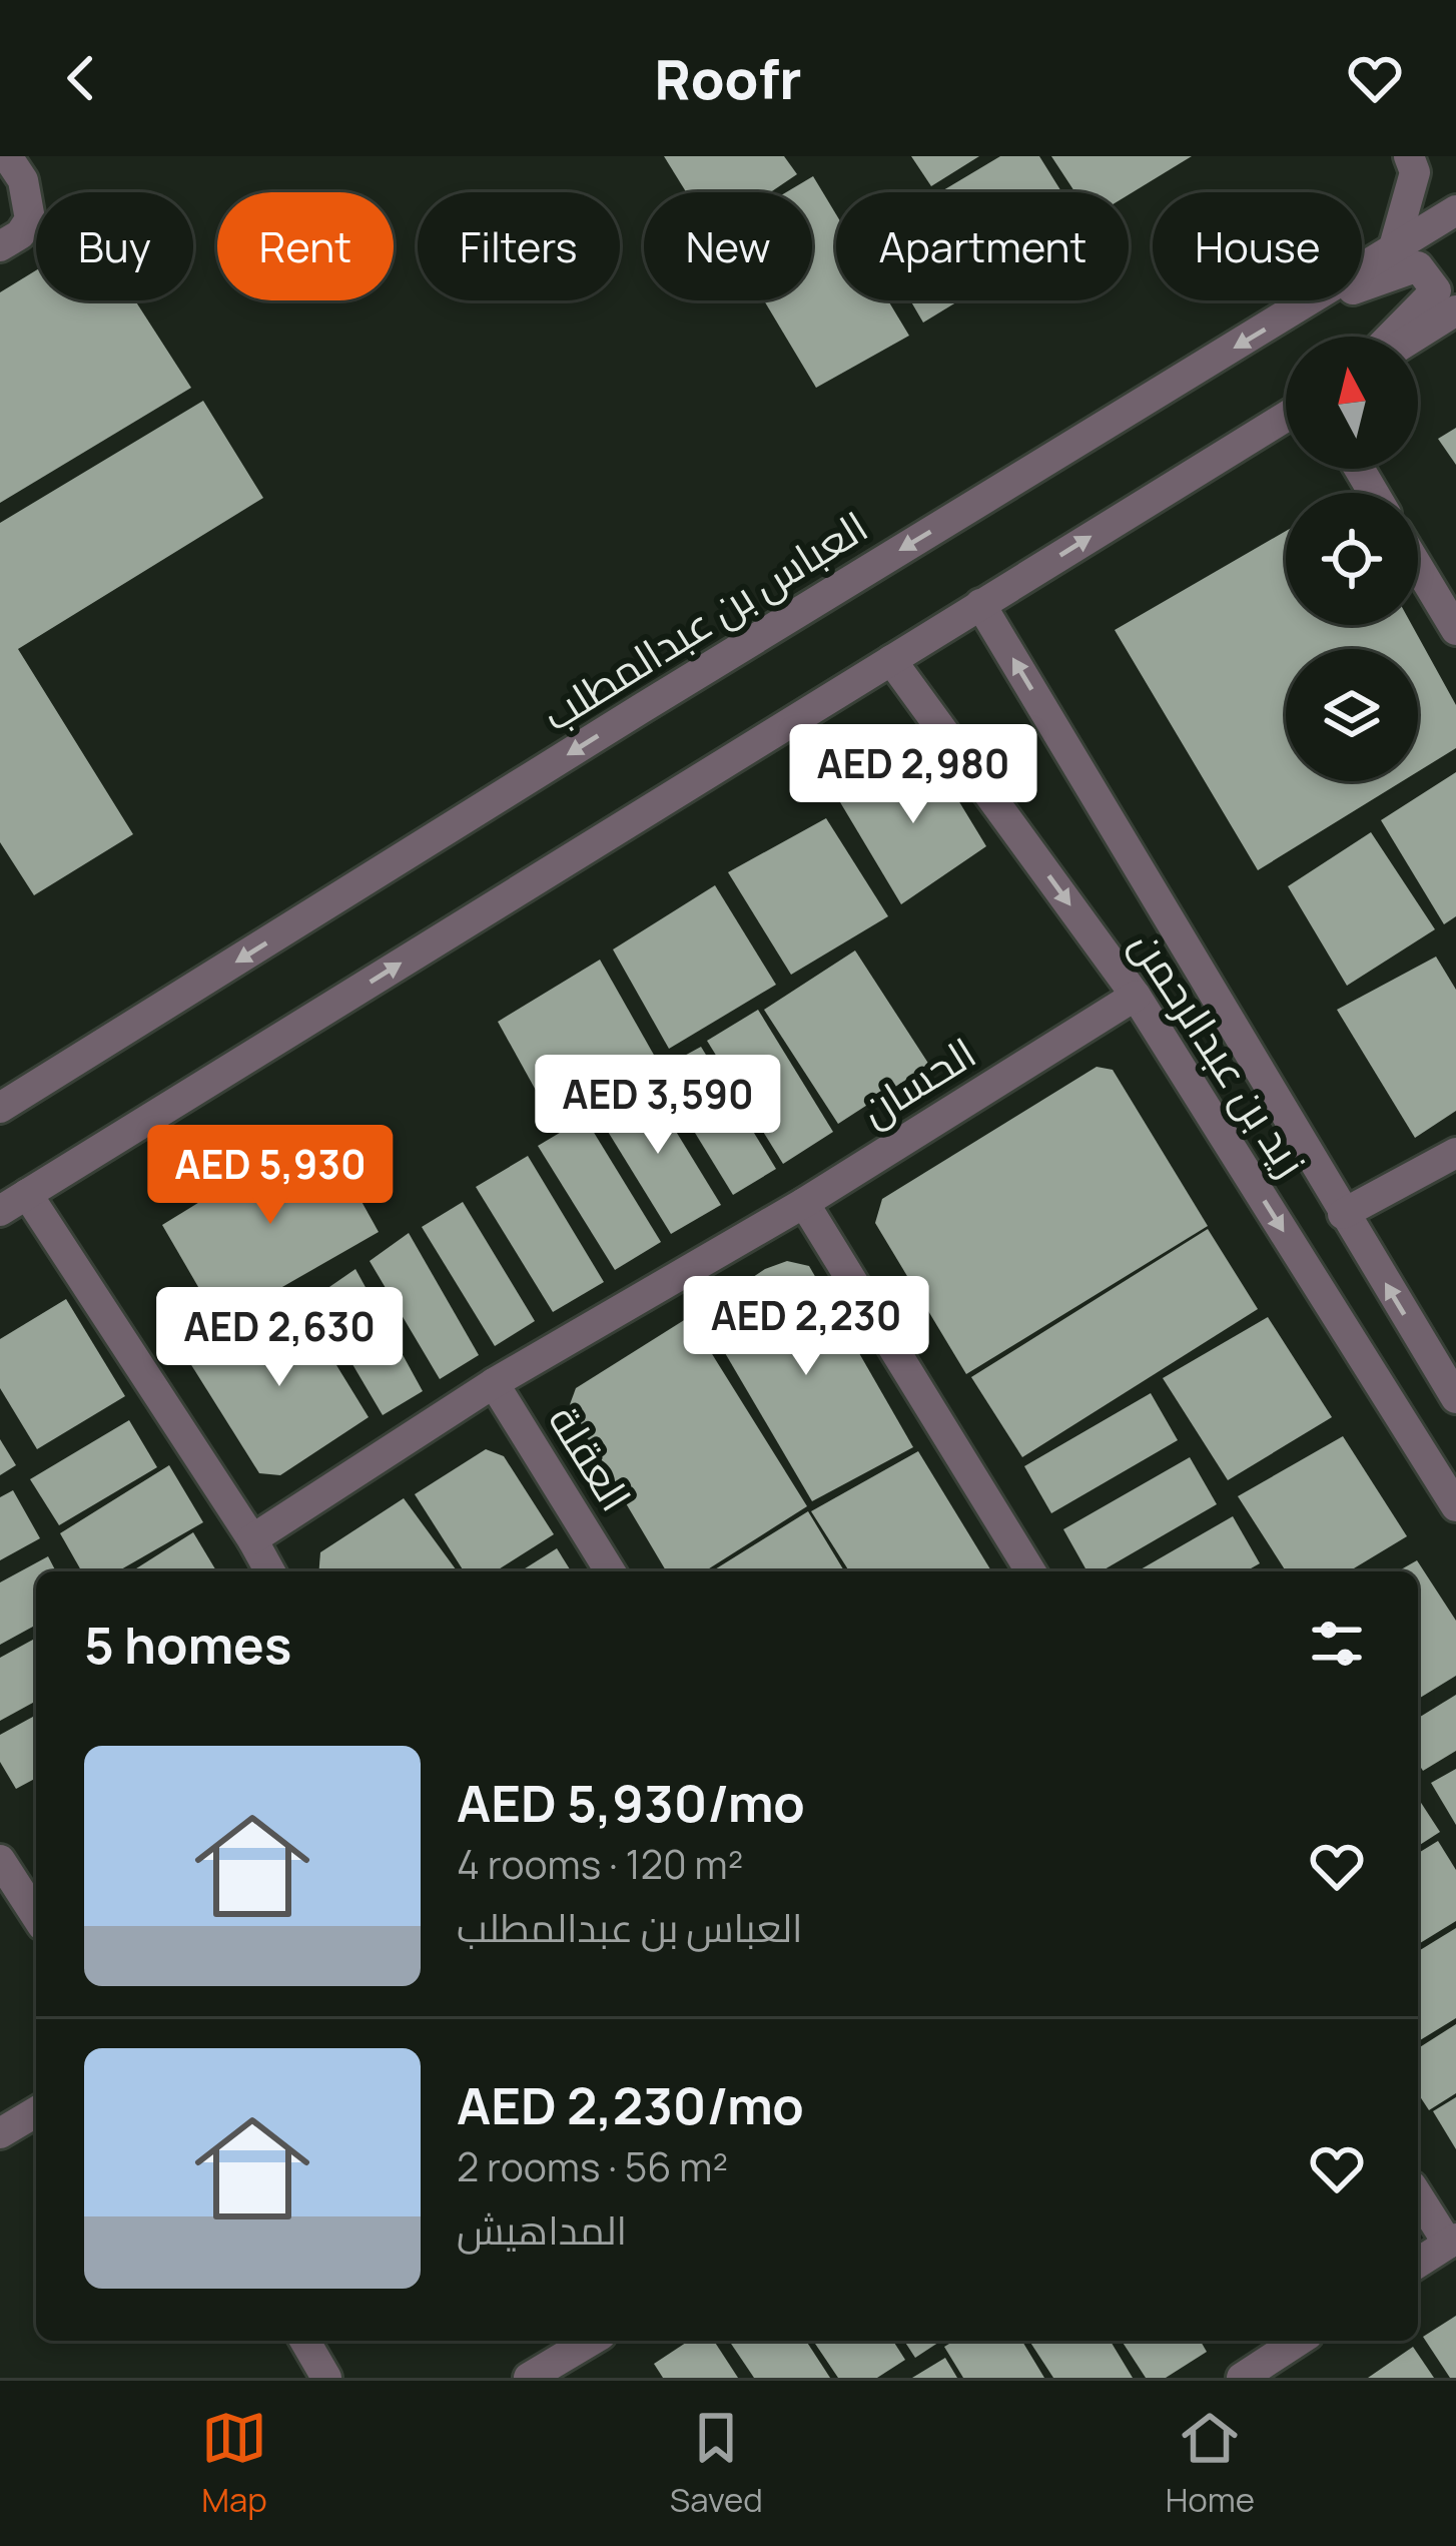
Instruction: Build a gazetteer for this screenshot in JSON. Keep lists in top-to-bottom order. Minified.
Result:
{"streets":{"street":["العباس بن عبدالمطلب","زيد بن عبدالرحمن","الحسان","العقلة"]},"crossings":[["زيد بن عبدالرحمن","الحسان"],["الحسان","العقلة"]],"north":"top","page":{"header":"Roofr","chip":["Buy","Rent","Filters","New","Apartment","House"],"price":["AED 2,980","AED 3,590","AED 5,930","AED 2,230","AED 2,630"],"heading":"5 homes","list":[{"name":"AED 5,930/mo","note":"4 rooms · 120 m² · العباس بن عبدالمطلب"},{"name":"AED 2,230/mo","note":"2 rooms · 56 m² · المداهيش"}],"tabs":["Map","Saved","Home"]}}
